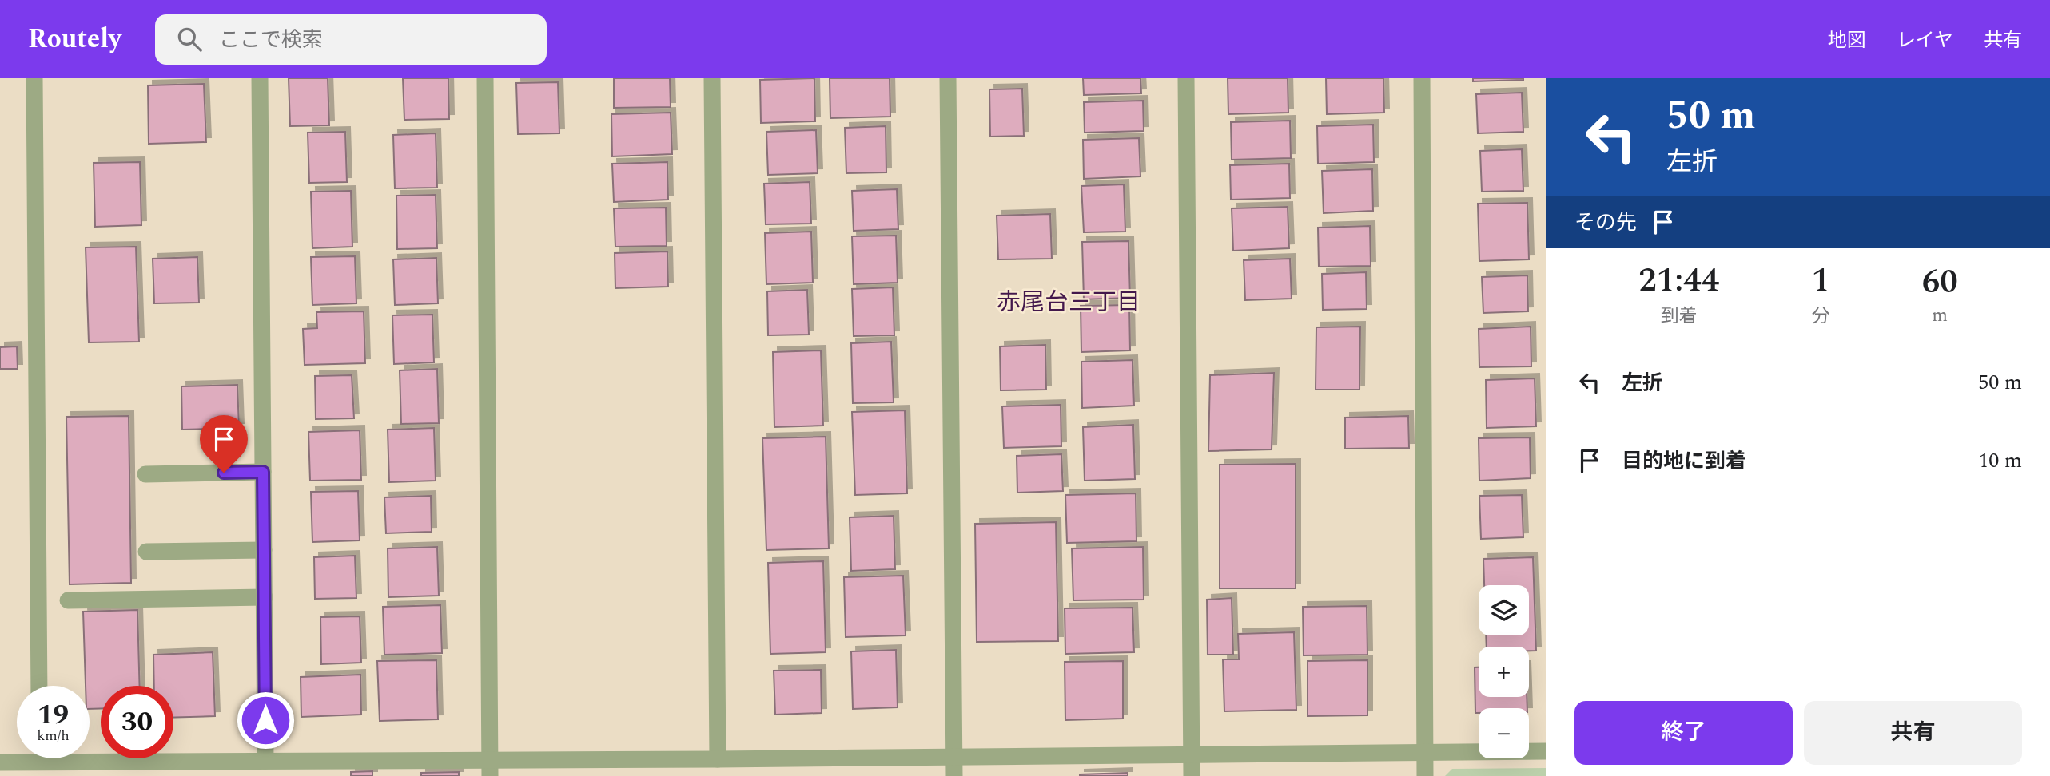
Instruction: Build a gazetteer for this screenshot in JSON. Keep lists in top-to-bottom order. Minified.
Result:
{"districts":["赤尾台三丁目"],"page":{"header":"Routely","search":"ここで検索","nav":["地図","レイヤ","共有"],"turn":["50 m","左折"],"then":"その先","eta":["21:44","到着","1","分","60","m"],"list":[{"name":"左折","value":"50 m"},{"name":"目的地に到着","value":"10 m"}],"map_buttons":["+","−"],"speed":"19 km/h","limit":"30","buttons":["終了","共有"]}}
